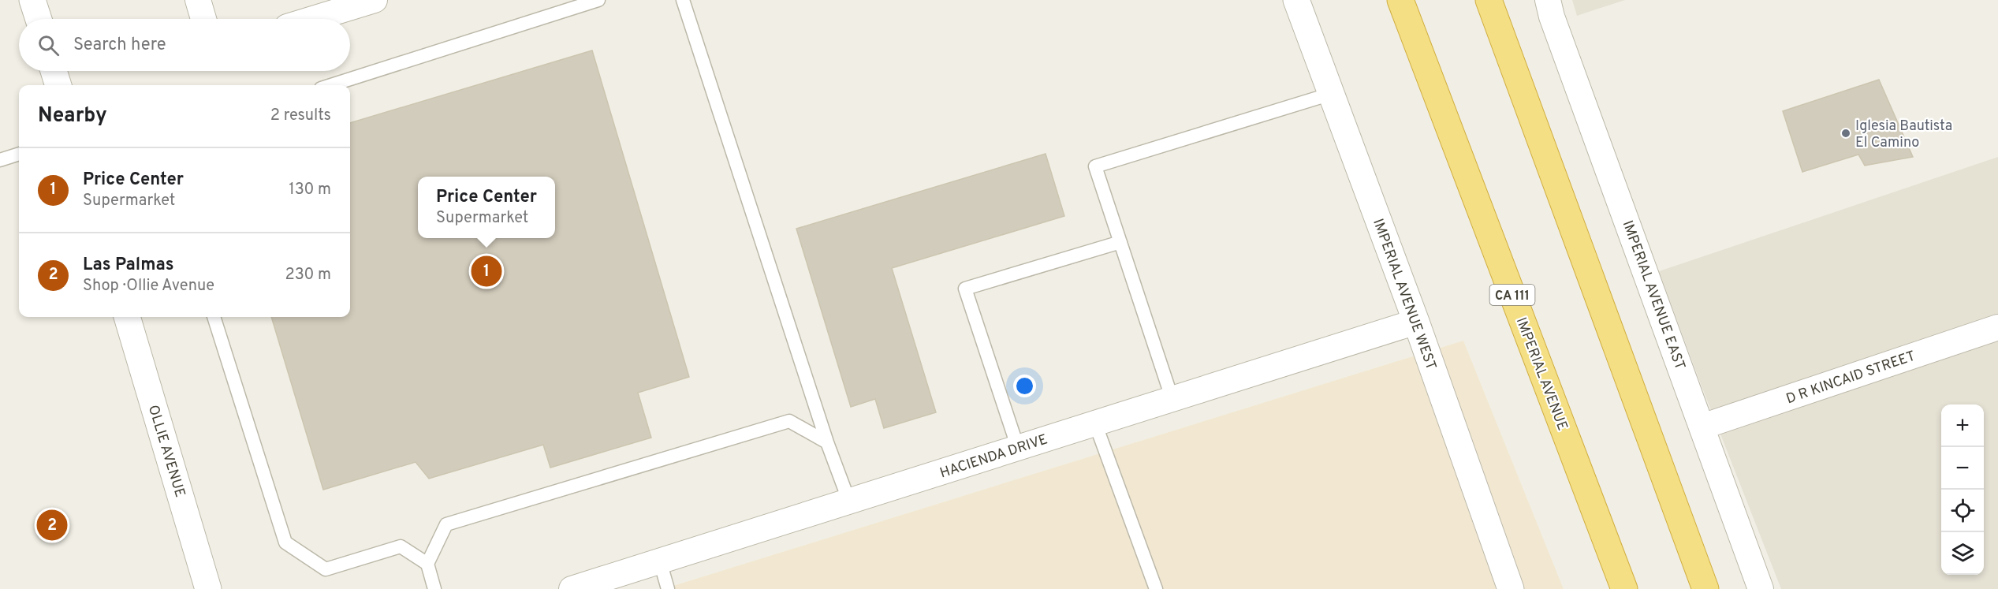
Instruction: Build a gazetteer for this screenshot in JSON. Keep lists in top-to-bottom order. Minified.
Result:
{"streets":{"highway":["CA 111","IMPERIAL AVENUE"],"street":["IMPERIAL AVENUE WEST","IMPERIAL AVENUE EAST","D R KINCAID STREET","OLLIE AVENUE","HACIENDA DRIVE"]},"crossings":[["IMPERIAL AVENUE WEST","HACIENDA DRIVE"],["IMPERIAL AVENUE EAST","D R KINCAID STREET"]],"places":["Iglesia Bautista El Camino"],"page":{"search":"Search here","heading":["Nearby","2 results"],"list":[{"mark":"1","name":"Price Center","note":"Supermarket","value":"130 m"},{"mark":"2","name":"Las Palmas","note":"Shop · Ollie Avenue","value":"230 m"}],"popup":["Price Center","Supermarket"],"pins":["1","2"],"map_buttons":["+","−"]}}
